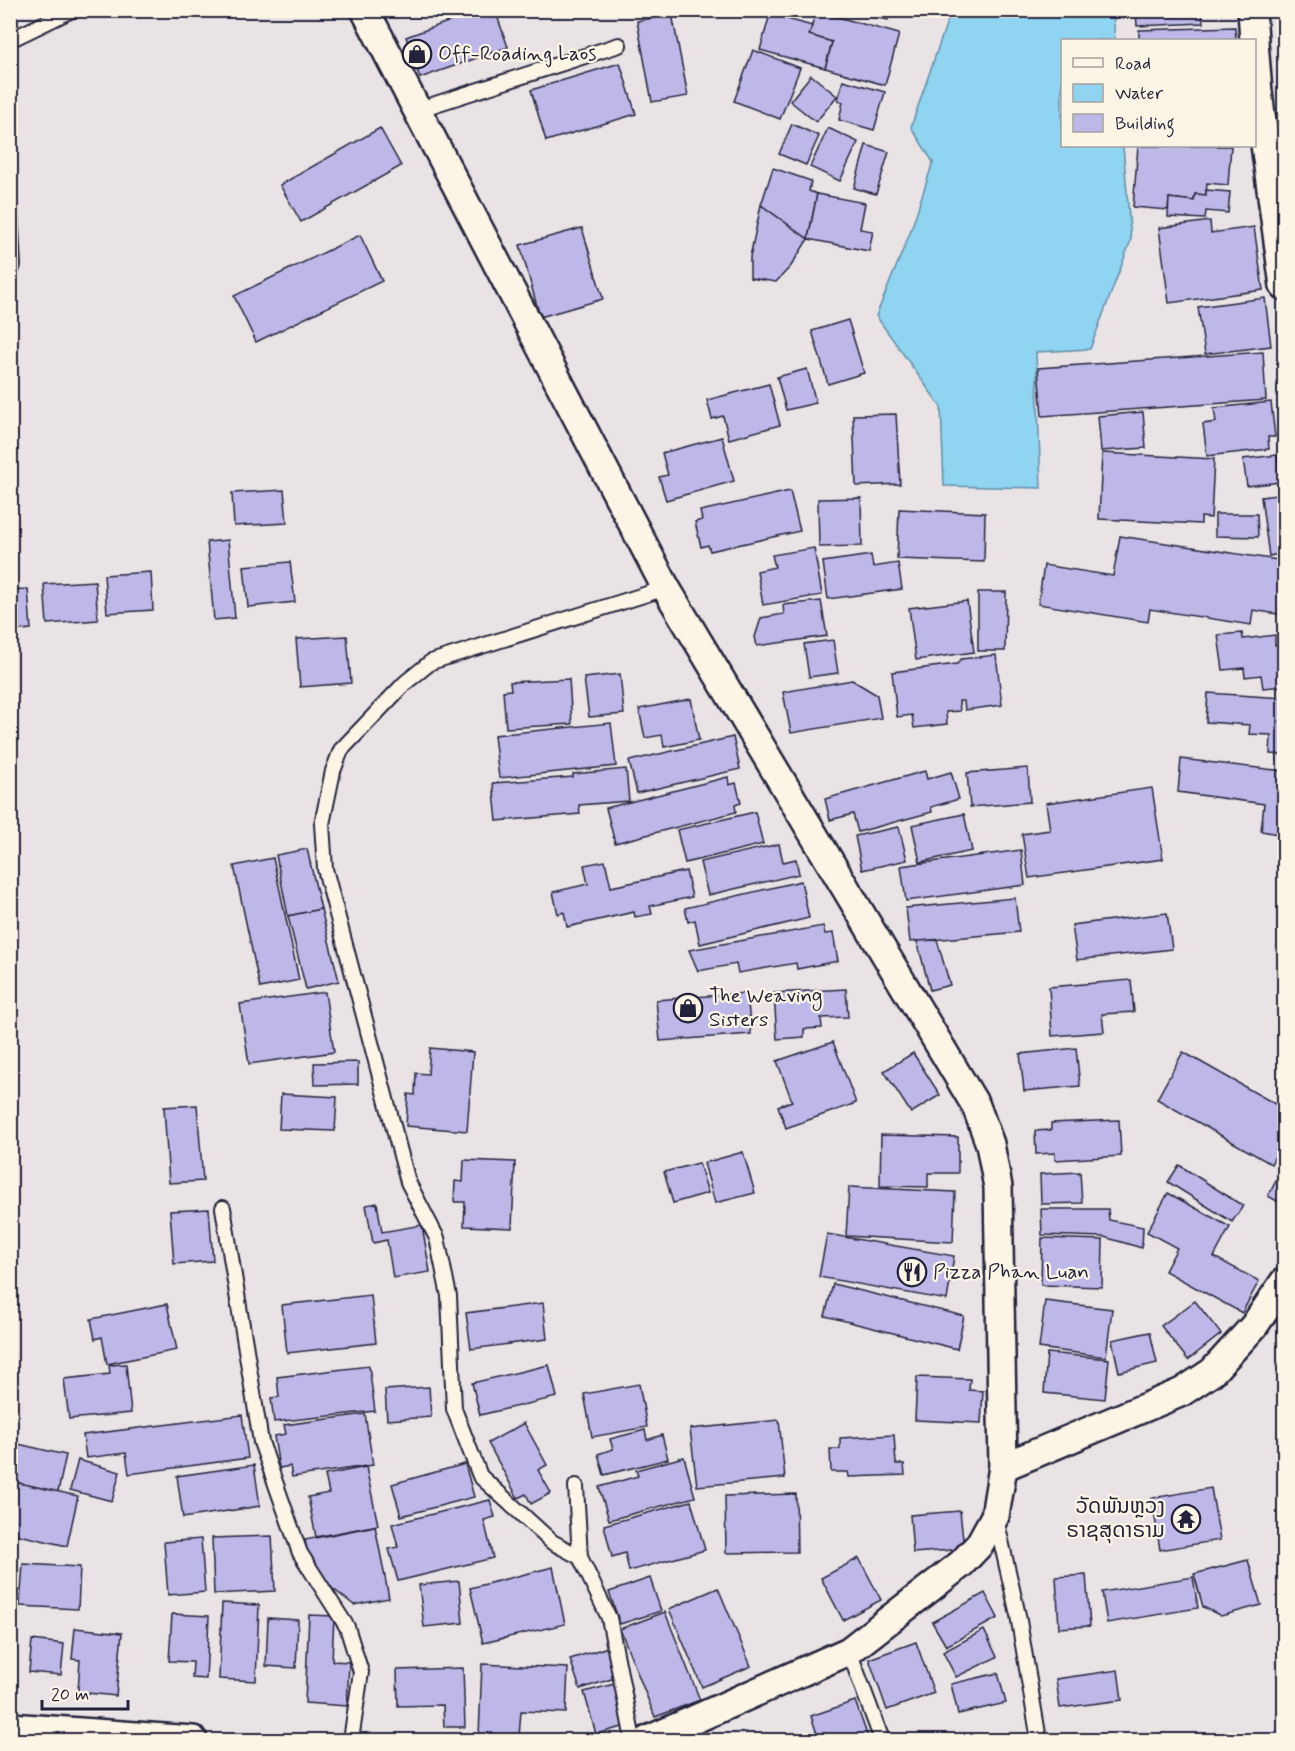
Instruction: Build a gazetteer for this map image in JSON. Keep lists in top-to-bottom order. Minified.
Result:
{"places":{"shop":["Off-Roading Laos","The Weaving Sisters"],"restaurant":["Pizza Phan Luan"],"temple":["ວັດພັນຫຼວງ ຣາຊສຸດາຣາມ"]},"legend":["Road","Water","Building"],"scale_bar":"20 m"}
